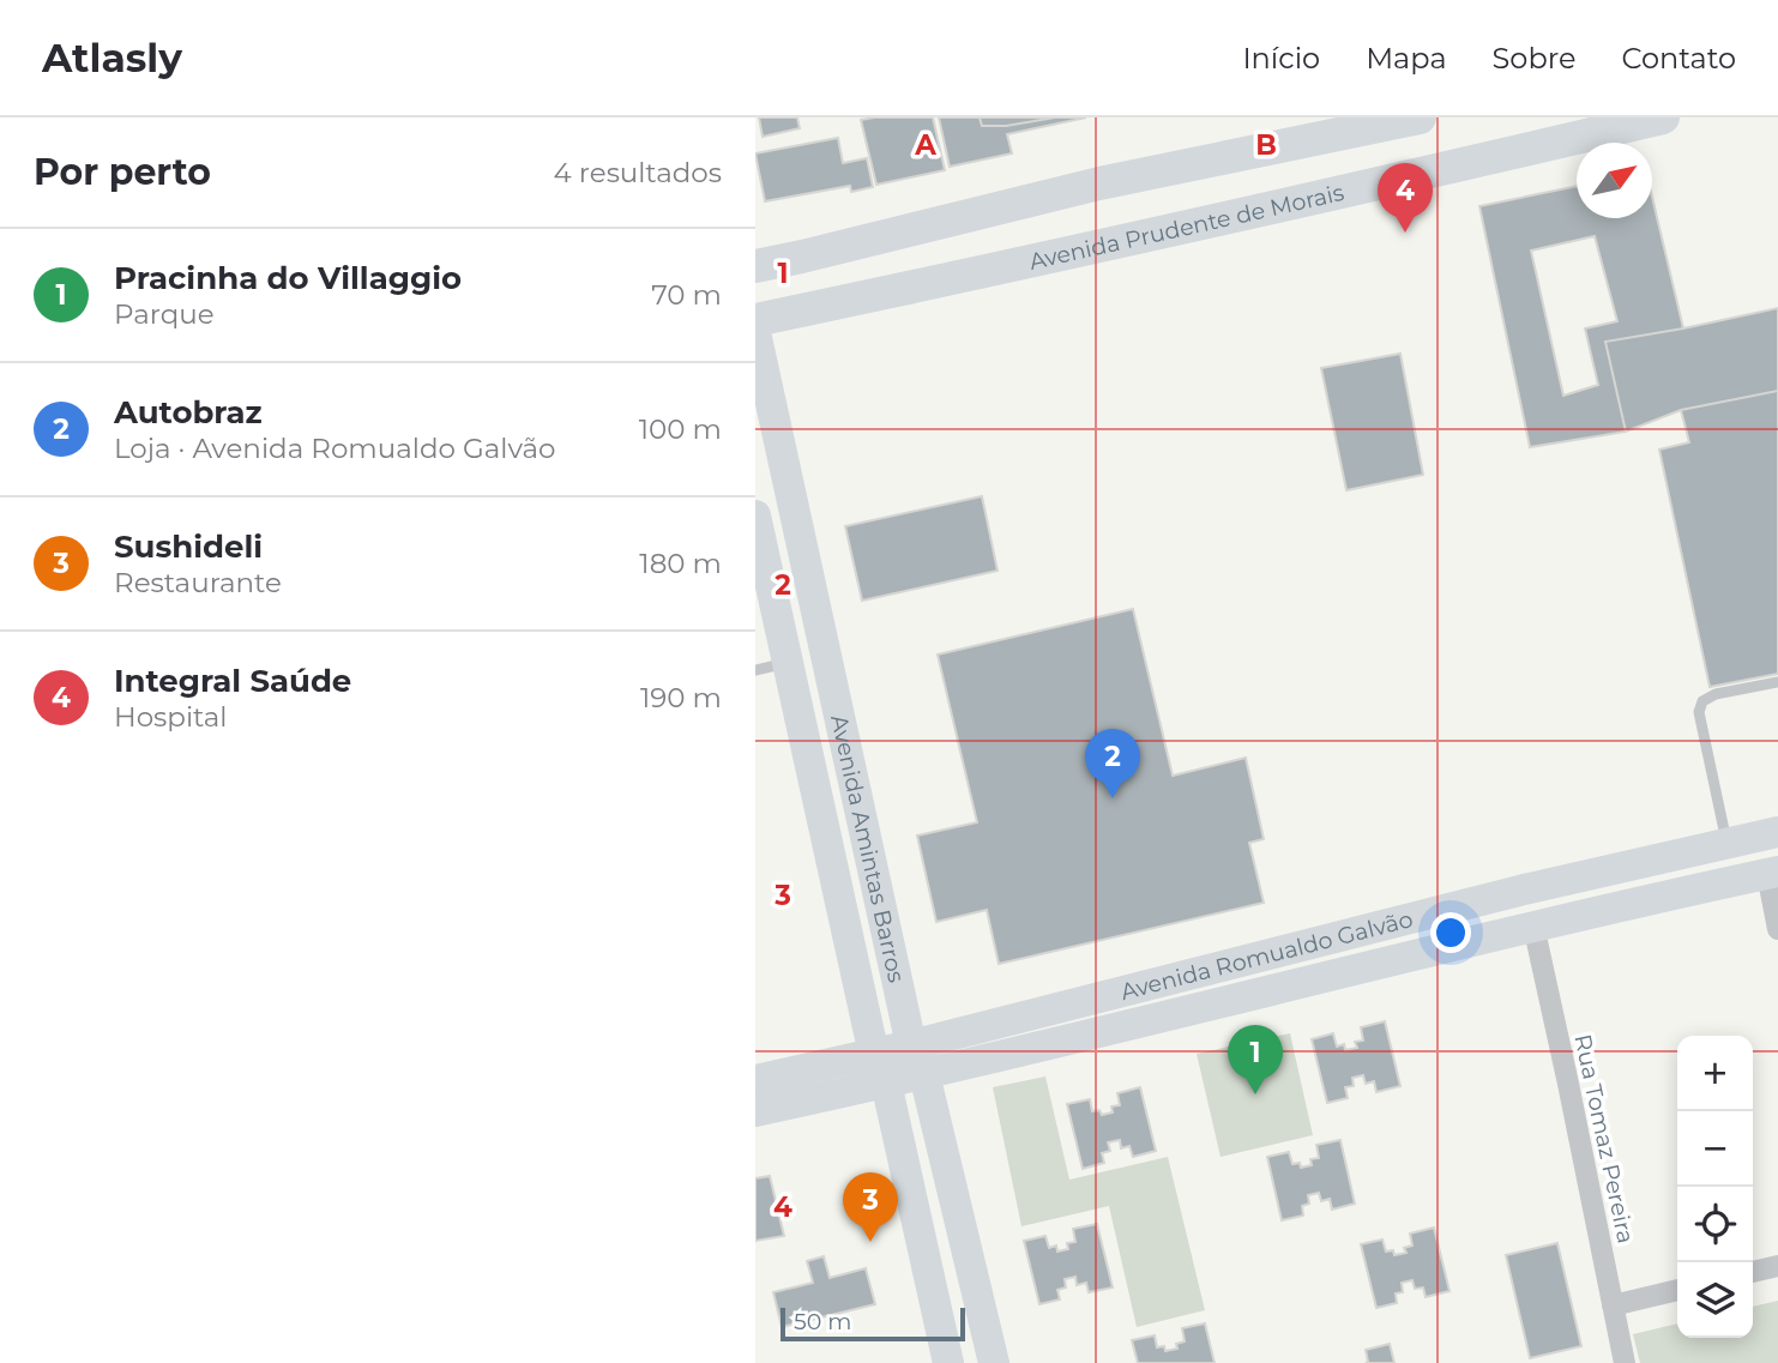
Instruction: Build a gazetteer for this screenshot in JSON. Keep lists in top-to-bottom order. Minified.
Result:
{"streets":{"main road":["Avenida Prudente de Morais","Avenida Amintas Barros","Avenida Romualdo Galvão"],"street":["Rua Tomaz Pereira"]},"crossings":[["Avenida Amintas Barros","Avenida Romualdo Galvão"],["Avenida Romualdo Galvão","Rua Tomaz Pereira"]],"scale_bar":"50 m","north":"top right","page":{"header":"Atlasly","nav":["Início","Mapa","Sobre","Contato"],"heading":["Por perto","4 resultados"],"pins":["4","2","1","3"],"list":[{"mark":"1","name":"Pracinha do Villaggio","note":"Parque","value":"70 m"},{"mark":"2","name":"Autobraz","note":"Loja · Avenida Romualdo Galvão","value":"100 m"},{"mark":"3","name":"Sushideli","note":"Restaurante","value":"180 m"},{"mark":"4","name":"Integral Saúde","note":"Hospital","value":"190 m"}],"map_buttons":["+","−"],"scale":"50 m"},"grid":{"columns":["A","B"],"rows":["1","2","3","4"]}}
